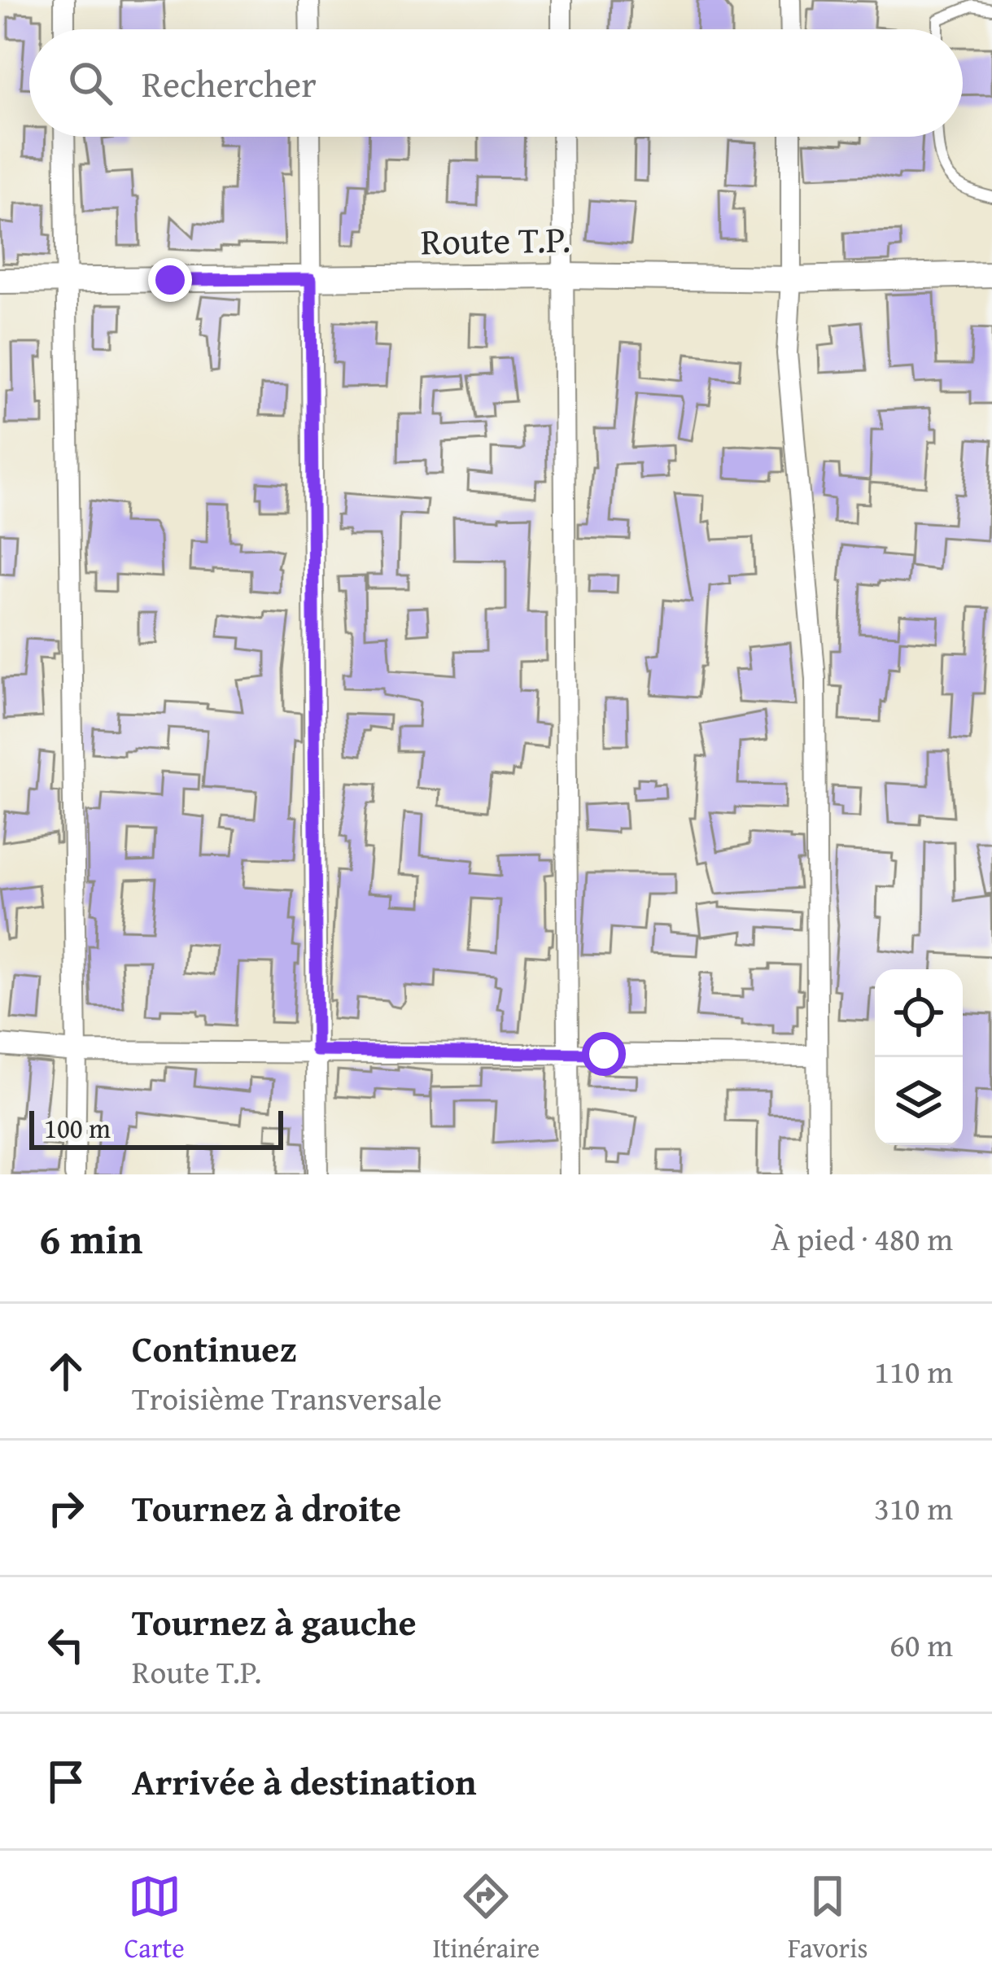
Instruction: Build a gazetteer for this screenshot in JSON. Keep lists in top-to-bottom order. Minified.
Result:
{"streets":{"street":["Route T.P."]},"scale_bar":"100 m","page":{"search":"Rechercher","scale":"100 m","heading":["6 min","À pied · 480 m"],"list":[["Continuez","Troisième Transversale","110 m"],["Tournez à droite","310 m"],["Tournez à gauche","Route T.P.","60 m"],"Arrivée à destination"],"nav":["Carte","Itinéraire","Favoris"]}}
